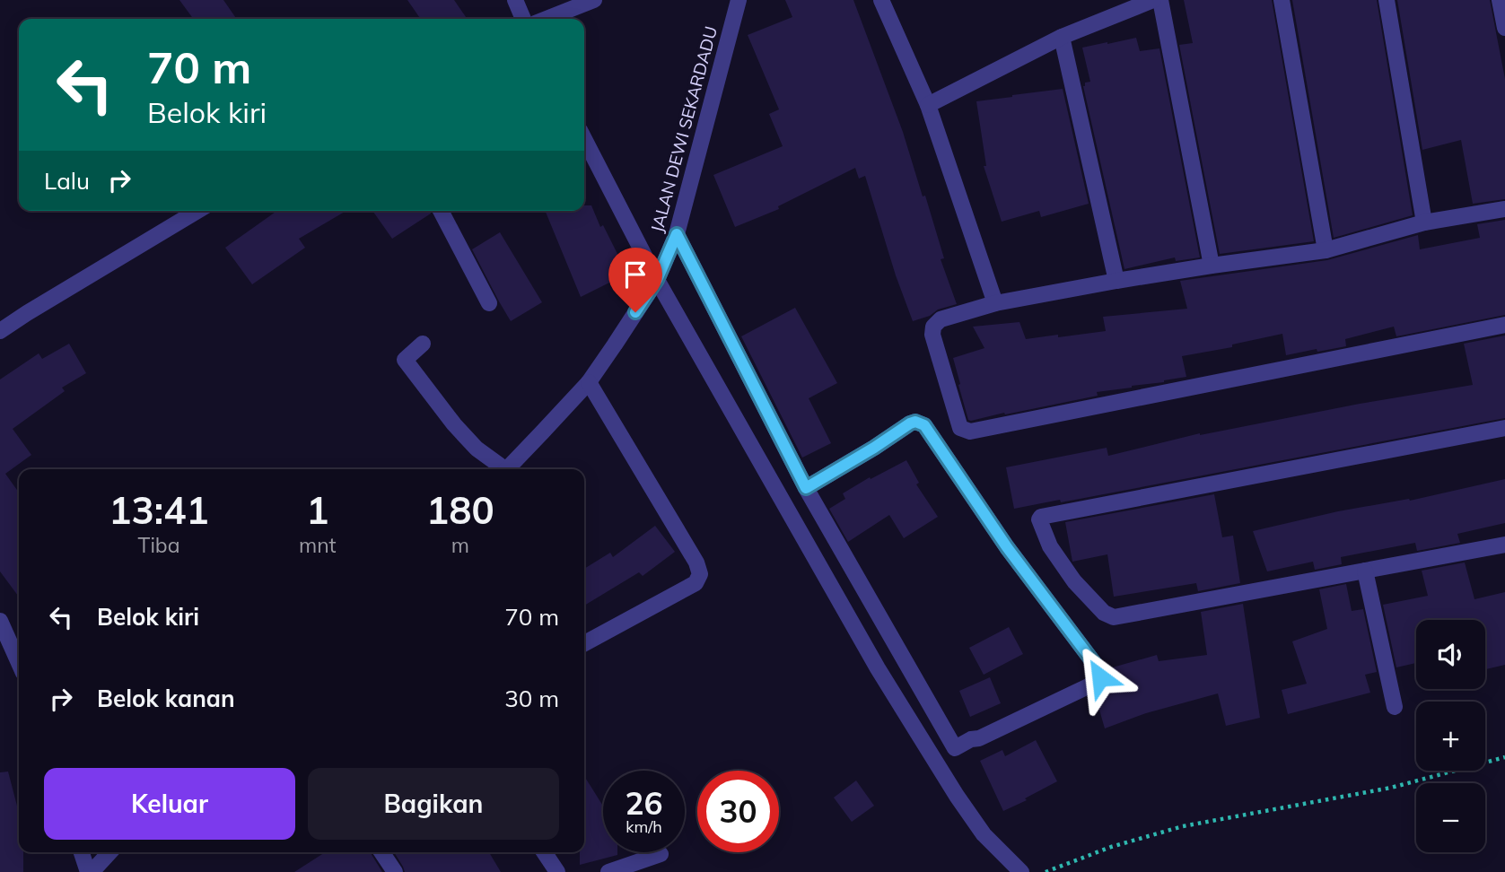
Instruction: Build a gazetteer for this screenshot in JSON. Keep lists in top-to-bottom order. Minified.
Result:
{"streets":{"street":["JALAN DEWI SEKARDADU"]},"page":{"turn":["70 m","Belok kiri"],"then":"Lalu","eta":["13:41","Tiba","1","mnt","180","m"],"list":[{"name":"Belok kiri","value":"70 m"},{"name":"Belok kanan","value":"30 m"}],"map_buttons":["+","−"],"buttons":["Keluar","Bagikan"],"speed":"26 km/h","limit":"30"}}
